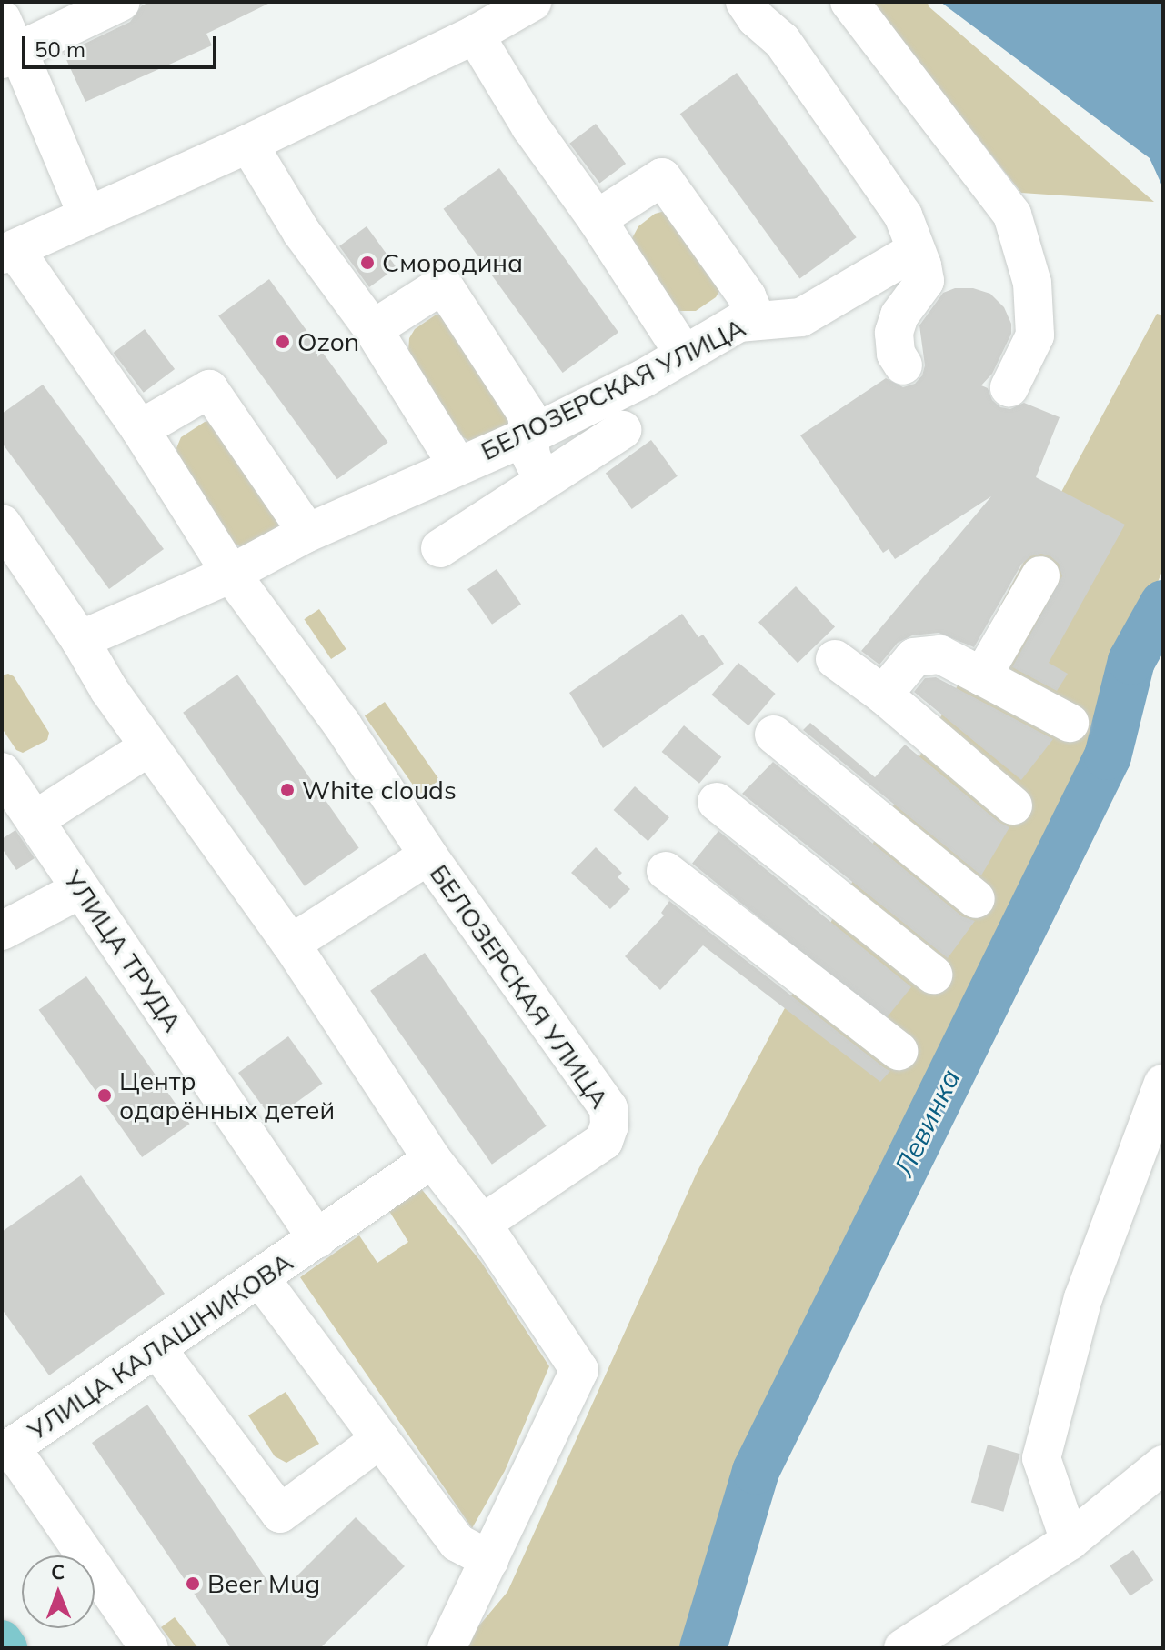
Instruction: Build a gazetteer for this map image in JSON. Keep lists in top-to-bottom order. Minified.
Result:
{"streets":{"street":["БЕЛОЗЕРСКАЯ УЛИЦА","УЛИЦА ТРУДА","УЛИЦА КАЛАШНИКОВА"]},"crossings":[["УЛИЦА ТРУДА","УЛИЦА КАЛАШНИКОВА"]],"water":["Левинка"],"places":["Смородина","Ozon","White clouds","Центр одарённых детей","Beer Mug"],"scale_bar":"50 m","north":"top"}
